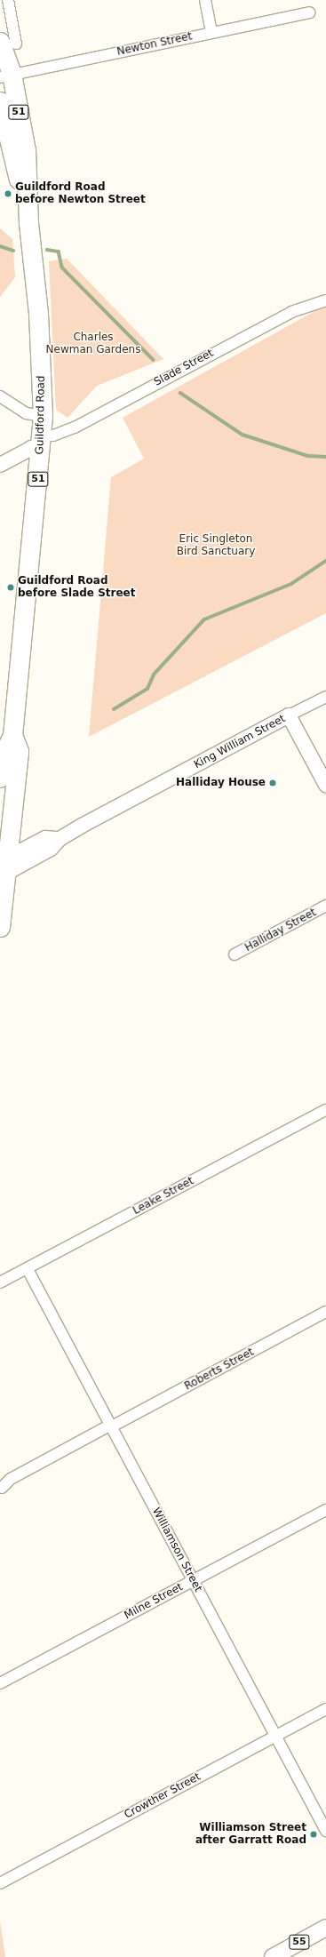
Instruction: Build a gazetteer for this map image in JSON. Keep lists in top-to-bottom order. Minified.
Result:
{"streets":{"highway":["51","Guildford Road"],"main road":["55"],"street":["Newton Street","Slade Street","King William Street","Halliday Street","Leake Street","Roberts Street","Williamson Street","Milne Street","Crowther Street"]},"crossings":[["Newton Street","Guildford Road"],["Slade Street","Guildford Road"],["Guildford Road","King William Street"],["Leake Street","Williamson Street"],["Roberts Street","Williamson Street"],["Williamson Street","Milne Street"],["Williamson Street","Crowther Street"]],"parks":["Charles Newman Gardens","Eric Singleton Bird Sanctuary"],"places":["Guildford Road before Newton Street","Guildford Road before Slade Street","Halliday House","Williamson Street after Garratt Road"]}
